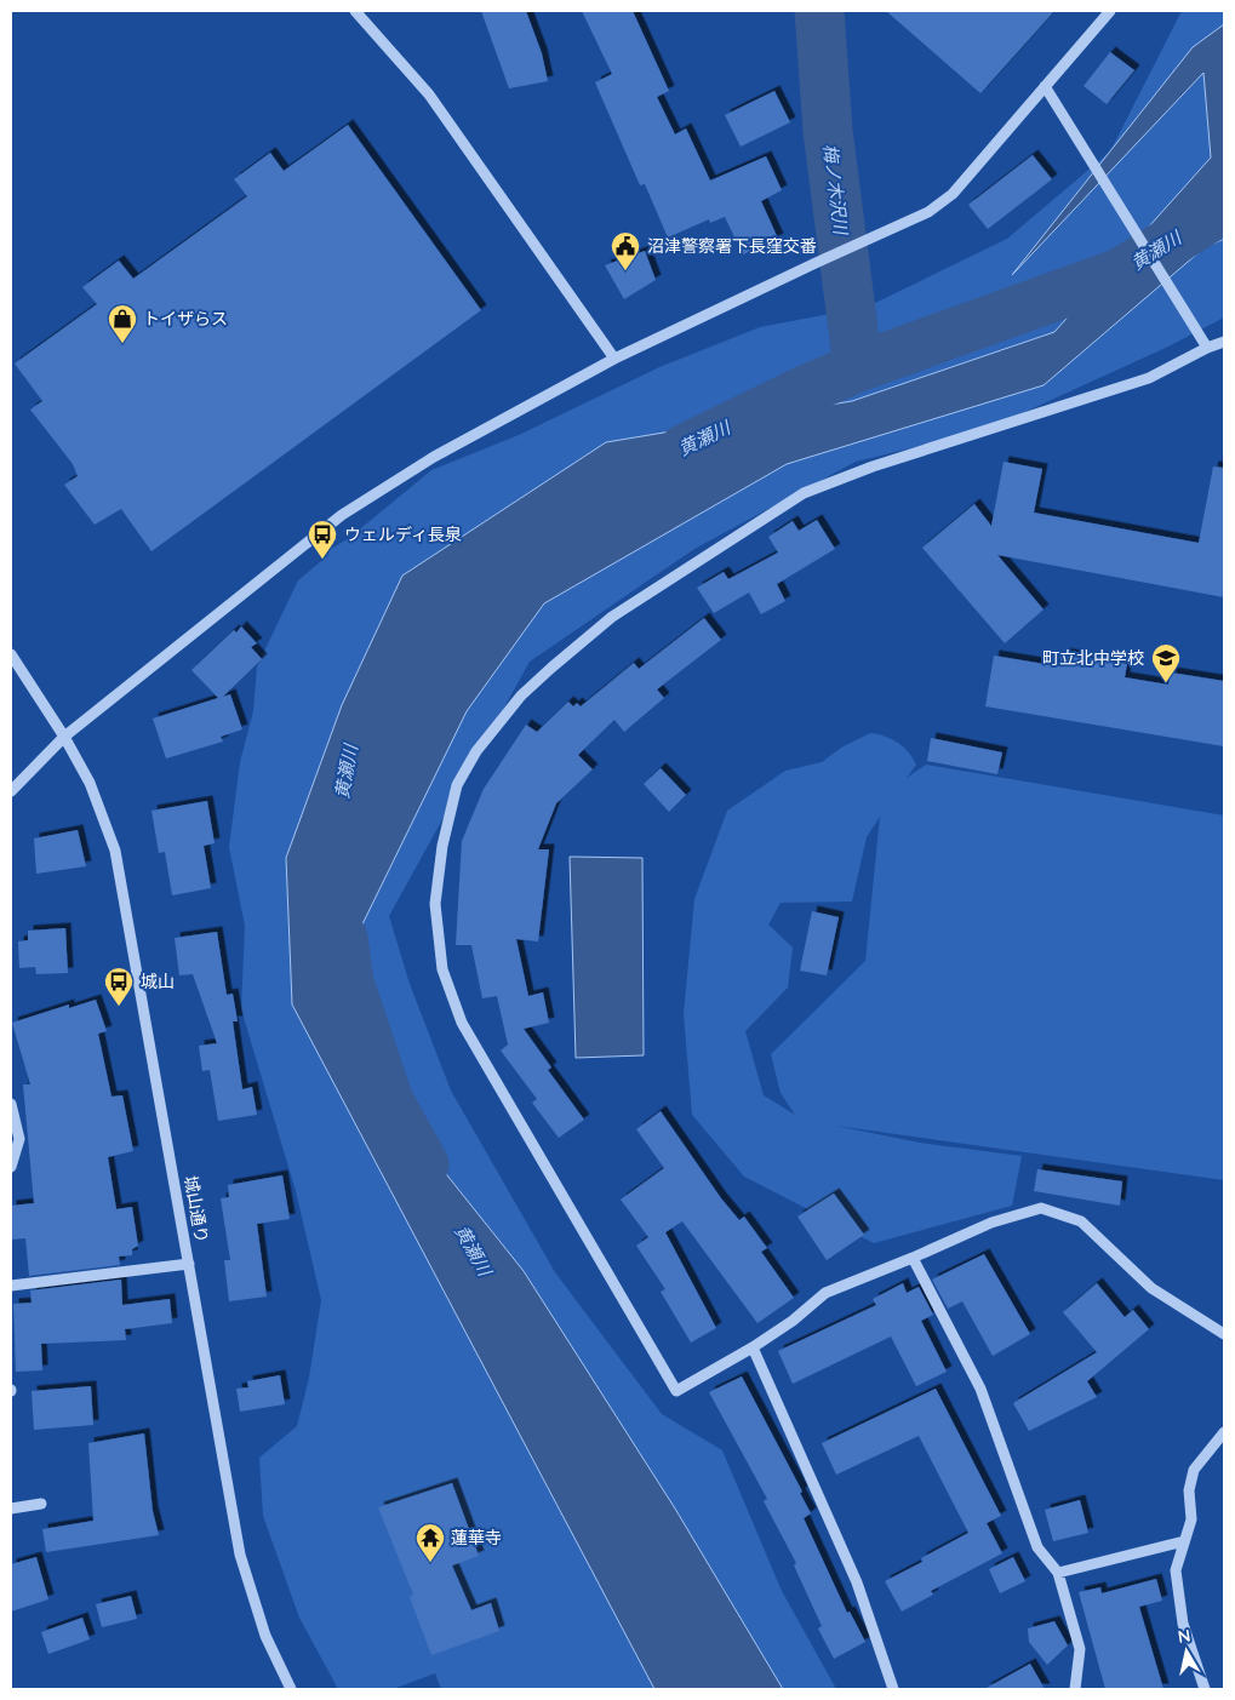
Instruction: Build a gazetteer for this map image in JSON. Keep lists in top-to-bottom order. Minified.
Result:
{"streets":{"street":["城山通り"]},"water":["梅ノ木沢川","黄瀬川"],"places":{"public building":["沼津警察署下長窪交番"],"shop":["トイザらス"],"bus stop":["ウェルディ長泉","城山"],"school or university":["町立北中学校"],"temple":["蓮華寺"]},"north":"top"}
